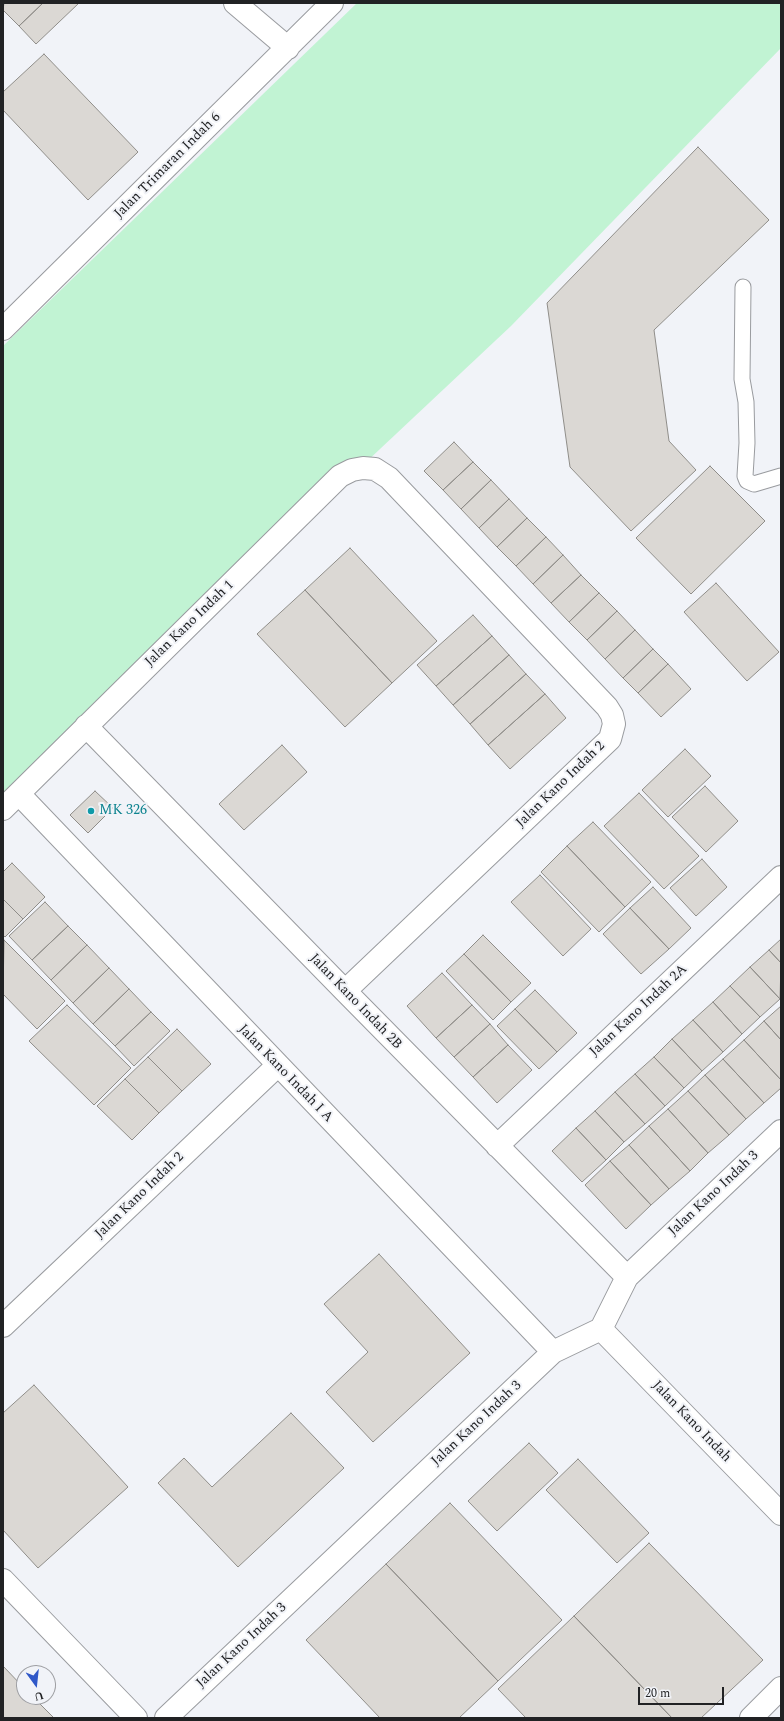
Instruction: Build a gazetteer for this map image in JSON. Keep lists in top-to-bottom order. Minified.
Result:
{"streets":{"street":["Jalan Trimaran Indah 6","Jalan Kano Indah 1","Jalan Kano Indah 2","Jalan Kano Indah 2B","Jalan Kano Indah 2A","Jalan Kano Indah I A","Jalan Kano Indah 3","Jalan Kano Indah"]},"crossings":[["Jalan Kano Indah 1","Jalan Kano Indah 2"],["Jalan Kano Indah 1","Jalan Kano Indah 2B"],["Jalan Kano Indah 1","Jalan Kano Indah I A"],["Jalan Kano Indah 2","Jalan Kano Indah 2B"],["Jalan Kano Indah 2","Jalan Kano Indah I A"],["Jalan Kano Indah 2B","Jalan Kano Indah 2A"],["Jalan Kano Indah 2B","Jalan Kano Indah 3"],["Jalan Kano Indah I A","Jalan Kano Indah 3"],["Jalan Kano Indah 3","Jalan Kano Indah"]],"places":["MK 326"],"scale_bar":"20 m","north":"bottom"}
